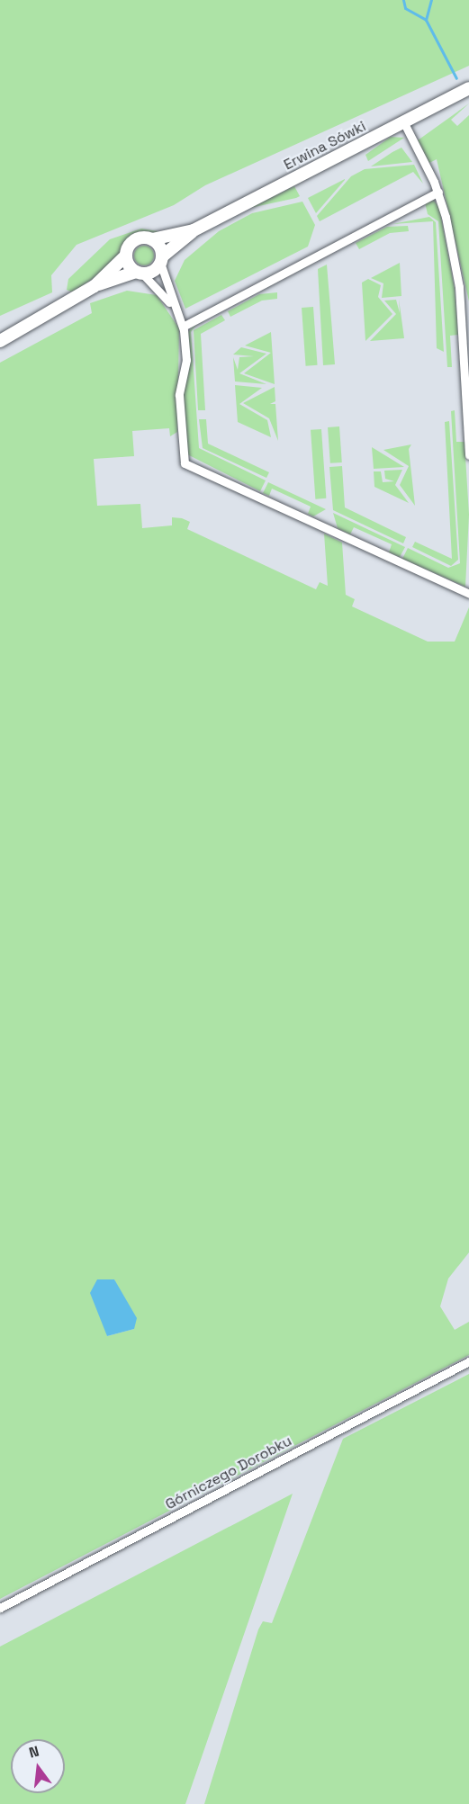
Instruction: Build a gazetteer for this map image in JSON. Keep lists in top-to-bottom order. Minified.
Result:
{"streets":{"street":["Erwina Sówki","Górniczego Dorobku"]},"north":"top"}
